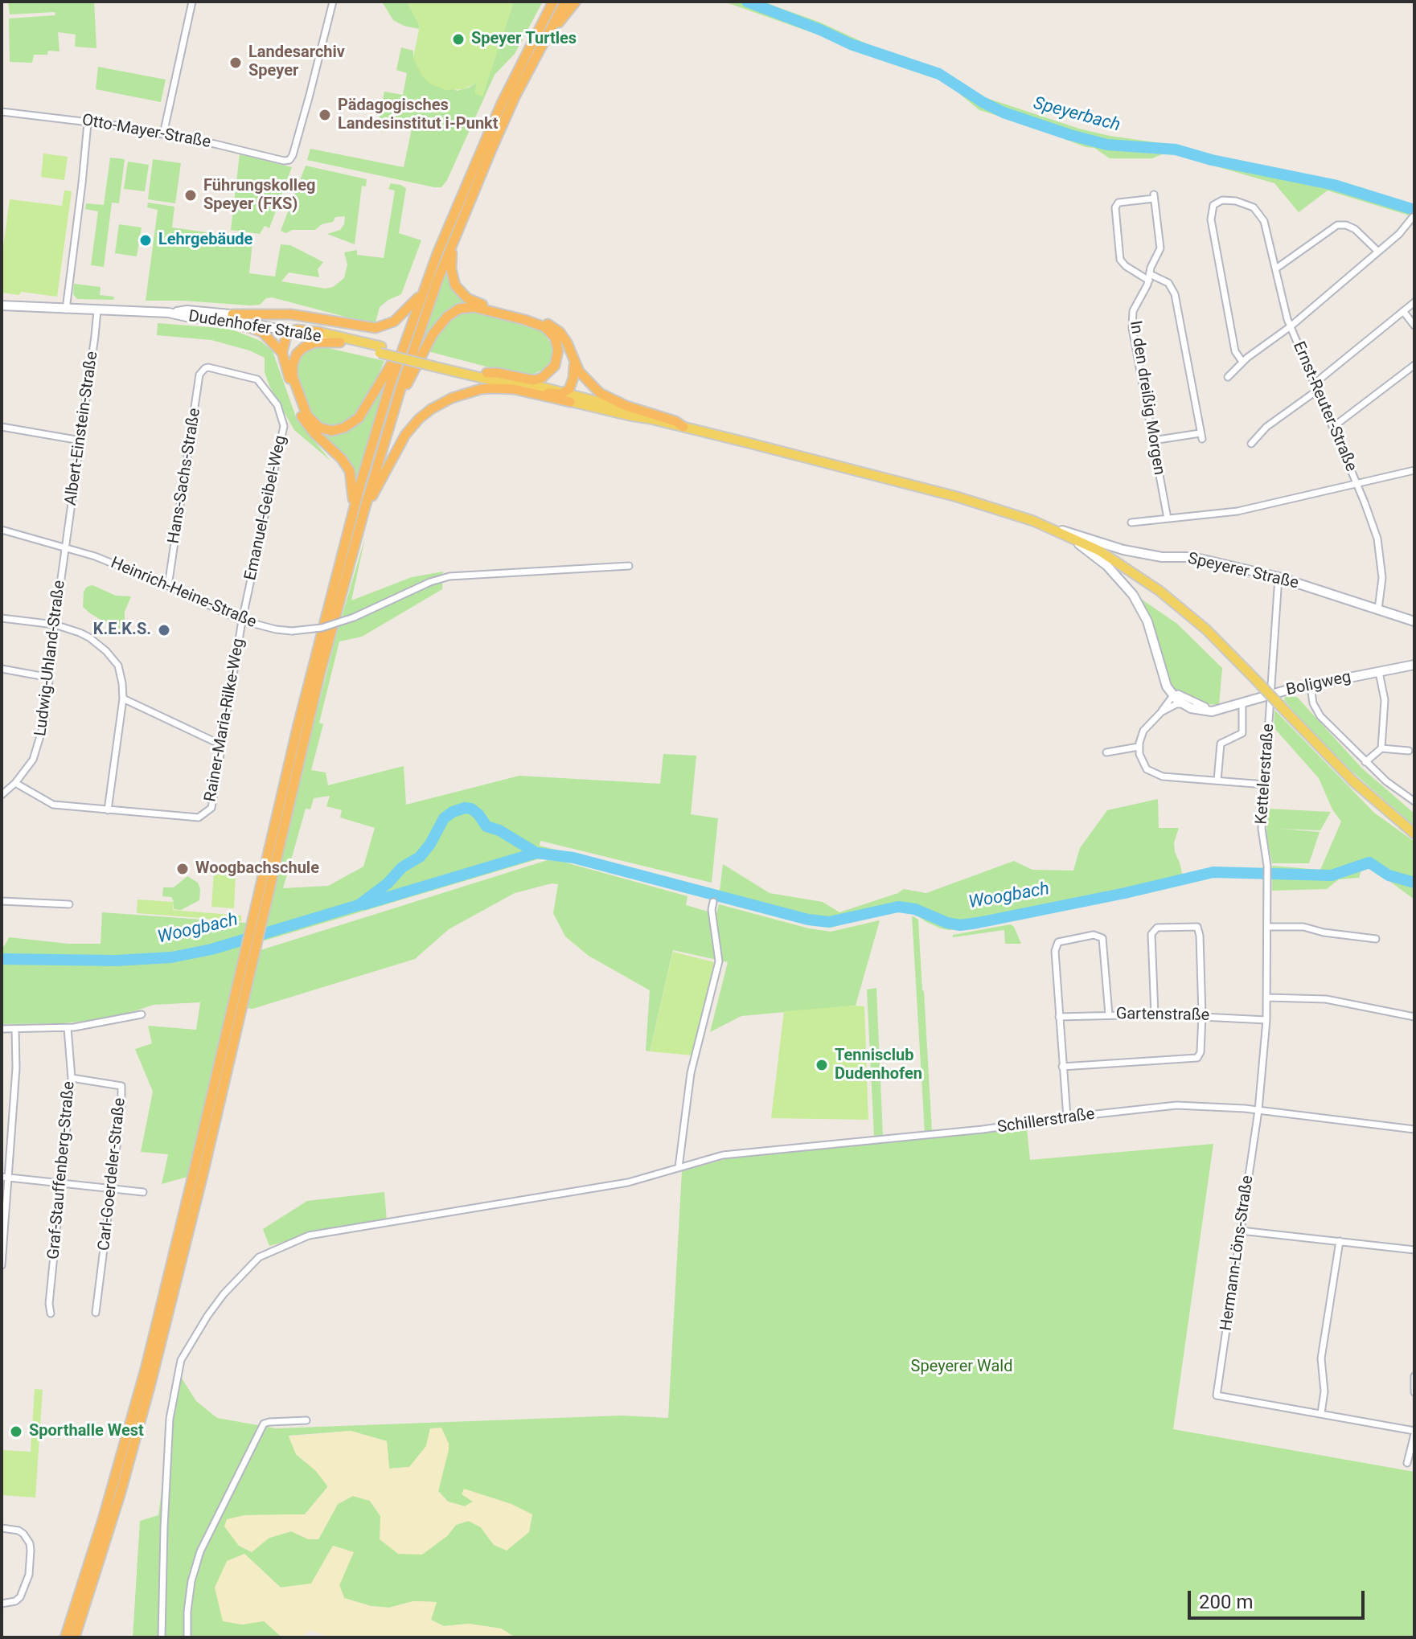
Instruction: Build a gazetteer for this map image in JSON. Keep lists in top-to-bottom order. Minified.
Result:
{"streets":{"main road":["Dudenhofer Straße","Speyerer Straße","Boligweg"],"street":["Otto-Mayer-Straße","In den dreißig Morgen","Ernst-Reuter-Straße","Albert-Einstein-Straße","Hans-Sachs-Straße","Emanuel-Geibel-Weg","Heinrich-Heine-Straße","Ludwig-Uhland-Straße","Rainer-Maria-Rilke-Weg","Kettelerstraße","Gartenstraße","Schillerstraße","Graf-Stauffenberg-Straße","Carl-Goerdeler-Straße","Hermann-Löns-Straße"]},"crossings":[["Dudenhofer Straße","Albert-Einstein-Straße"],["Ernst-Reuter-Straße","Speyerer Straße"],["Albert-Einstein-Straße","Heinrich-Heine-Straße"],["Albert-Einstein-Straße","Ludwig-Uhland-Straße"],["Hans-Sachs-Straße","Emanuel-Geibel-Weg"],["Hans-Sachs-Straße","Heinrich-Heine-Straße"],["Emanuel-Geibel-Weg","Heinrich-Heine-Straße"],["Emanuel-Geibel-Weg","Rainer-Maria-Rilke-Weg"],["Speyerer Straße","Kettelerstraße"],["Heinrich-Heine-Straße","Ludwig-Uhland-Straße"],["Heinrich-Heine-Straße","Rainer-Maria-Rilke-Weg"],["Ludwig-Uhland-Straße","Rainer-Maria-Rilke-Weg"],["Boligweg","Kettelerstraße"],["Kettelerstraße","Gartenstraße"],["Kettelerstraße","Hermann-Löns-Straße"],["Gartenstraße","Hermann-Löns-Straße"],["Schillerstraße","Hermann-Löns-Straße"],["Graf-Stauffenberg-Straße","Carl-Goerdeler-Straße"]],"water":["Speyerbach","Woogbach"],"parks":["Speyerer Wald"],"places":["Speyer Turtles","Landesarchiv Speyer","Pädagogisches Landesinstitut i-Punkt","Führungskolleg Speyer (FKS)","Lehrgebäude","K.E.K.S.","Woogbachschule","Tennisclub Dudenhofen","Sporthalle West"],"scale_bar":"200 m"}
